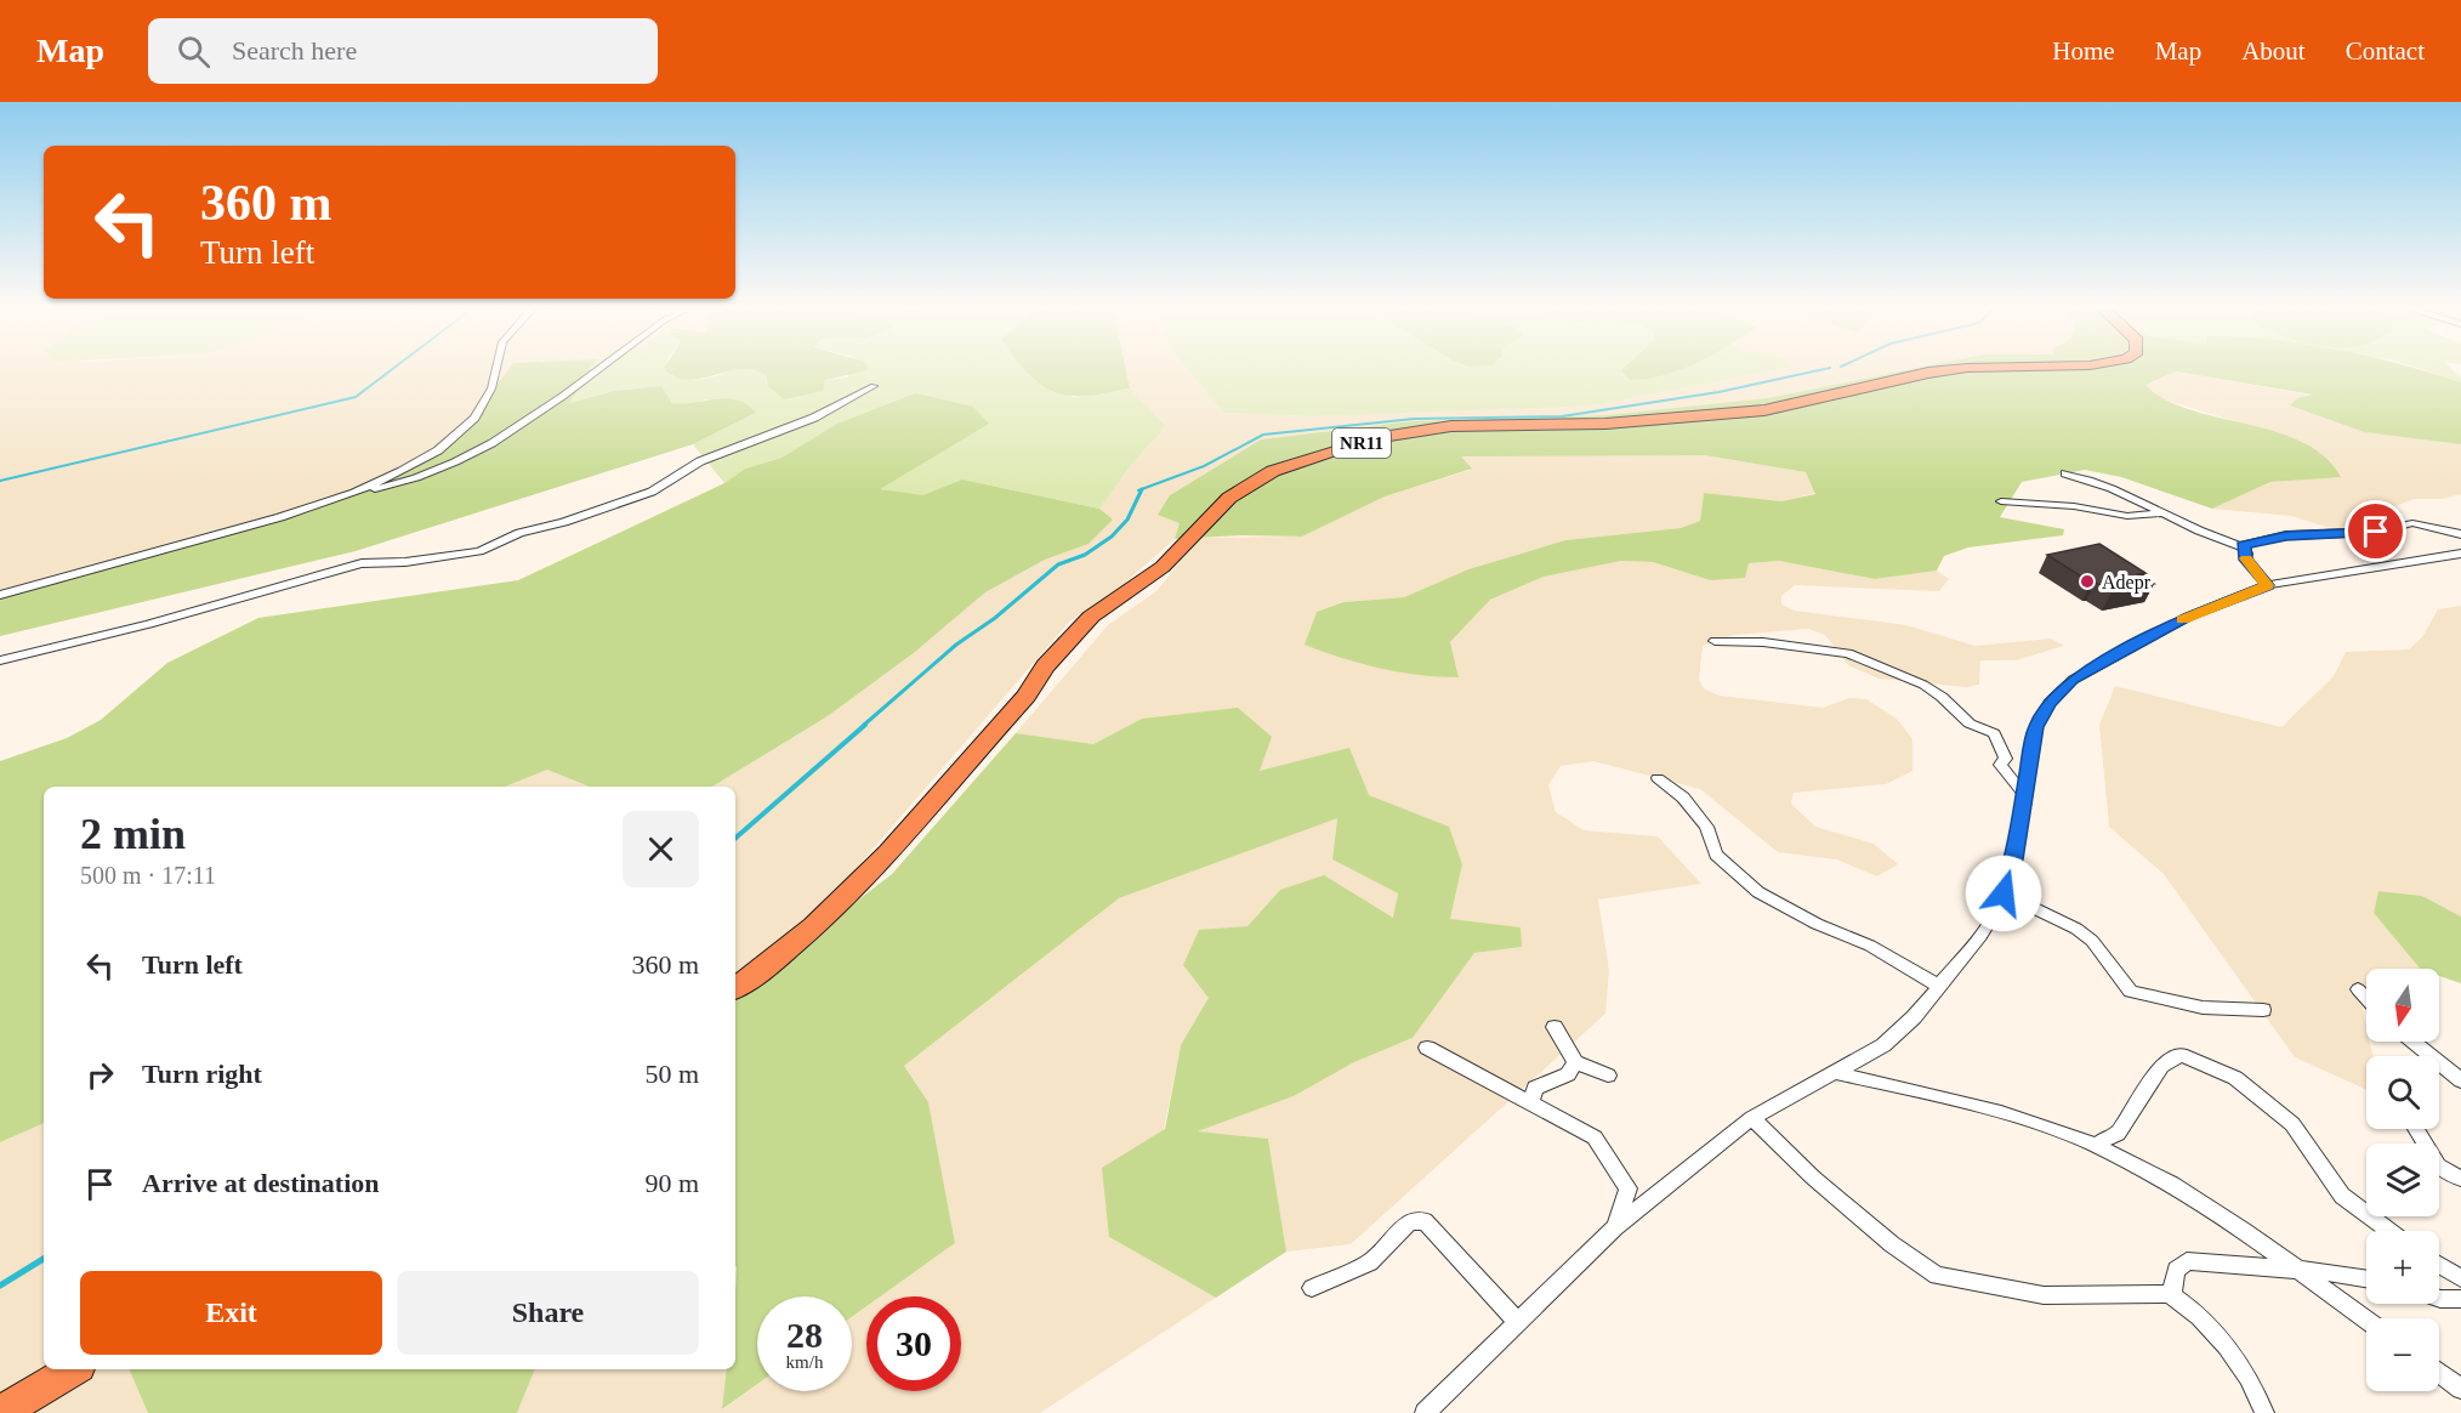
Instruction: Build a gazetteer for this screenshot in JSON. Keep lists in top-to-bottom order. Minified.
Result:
{"streets":{"highway":["NR11"]},"places":["Adepr"],"north":"bottom","page":{"header":"Map","search":"Search here","nav":["Home","Map","About","Contact"],"turn":["360 m","Turn left"],"heading":["2 min","500 m · 17:11"],"list":[{"name":"Turn left","value":"360 m"},{"name":"Turn right","value":"50 m"},{"name":"Arrive at destination","value":"90 m"}],"map_buttons":["+","−"],"buttons":["Exit","Share"],"speed":"28 km/h","limit":"30"}}
